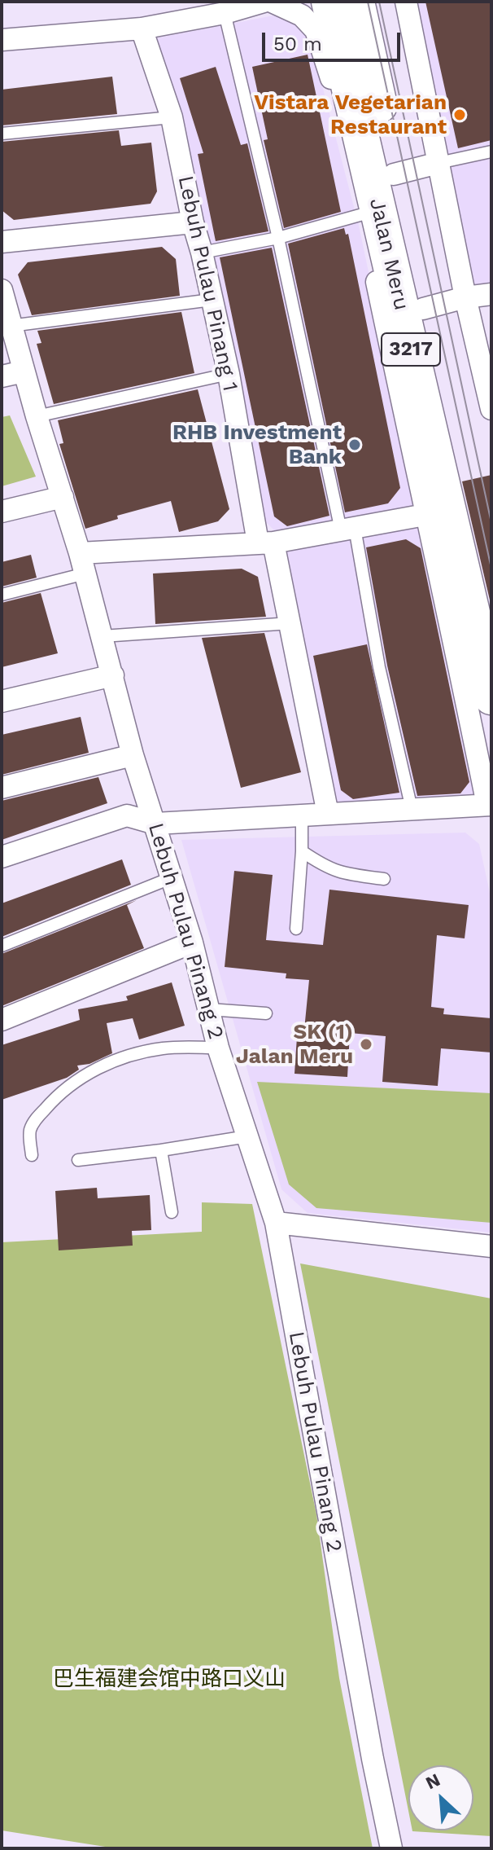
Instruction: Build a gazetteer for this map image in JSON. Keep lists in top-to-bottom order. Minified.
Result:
{"streets":{"highway":["Jalan Meru","3217"],"street":["Lebuh Pulau Pinang 1","Lebuh Pulau Pinang 2"]},"parks":["巴生福建会馆中路口义山"],"places":["Vistara Vegetarian Restaurant","RHB Investment Bank","SK (1) Jalan Meru"],"scale_bar":"50 m","north":"top left"}
